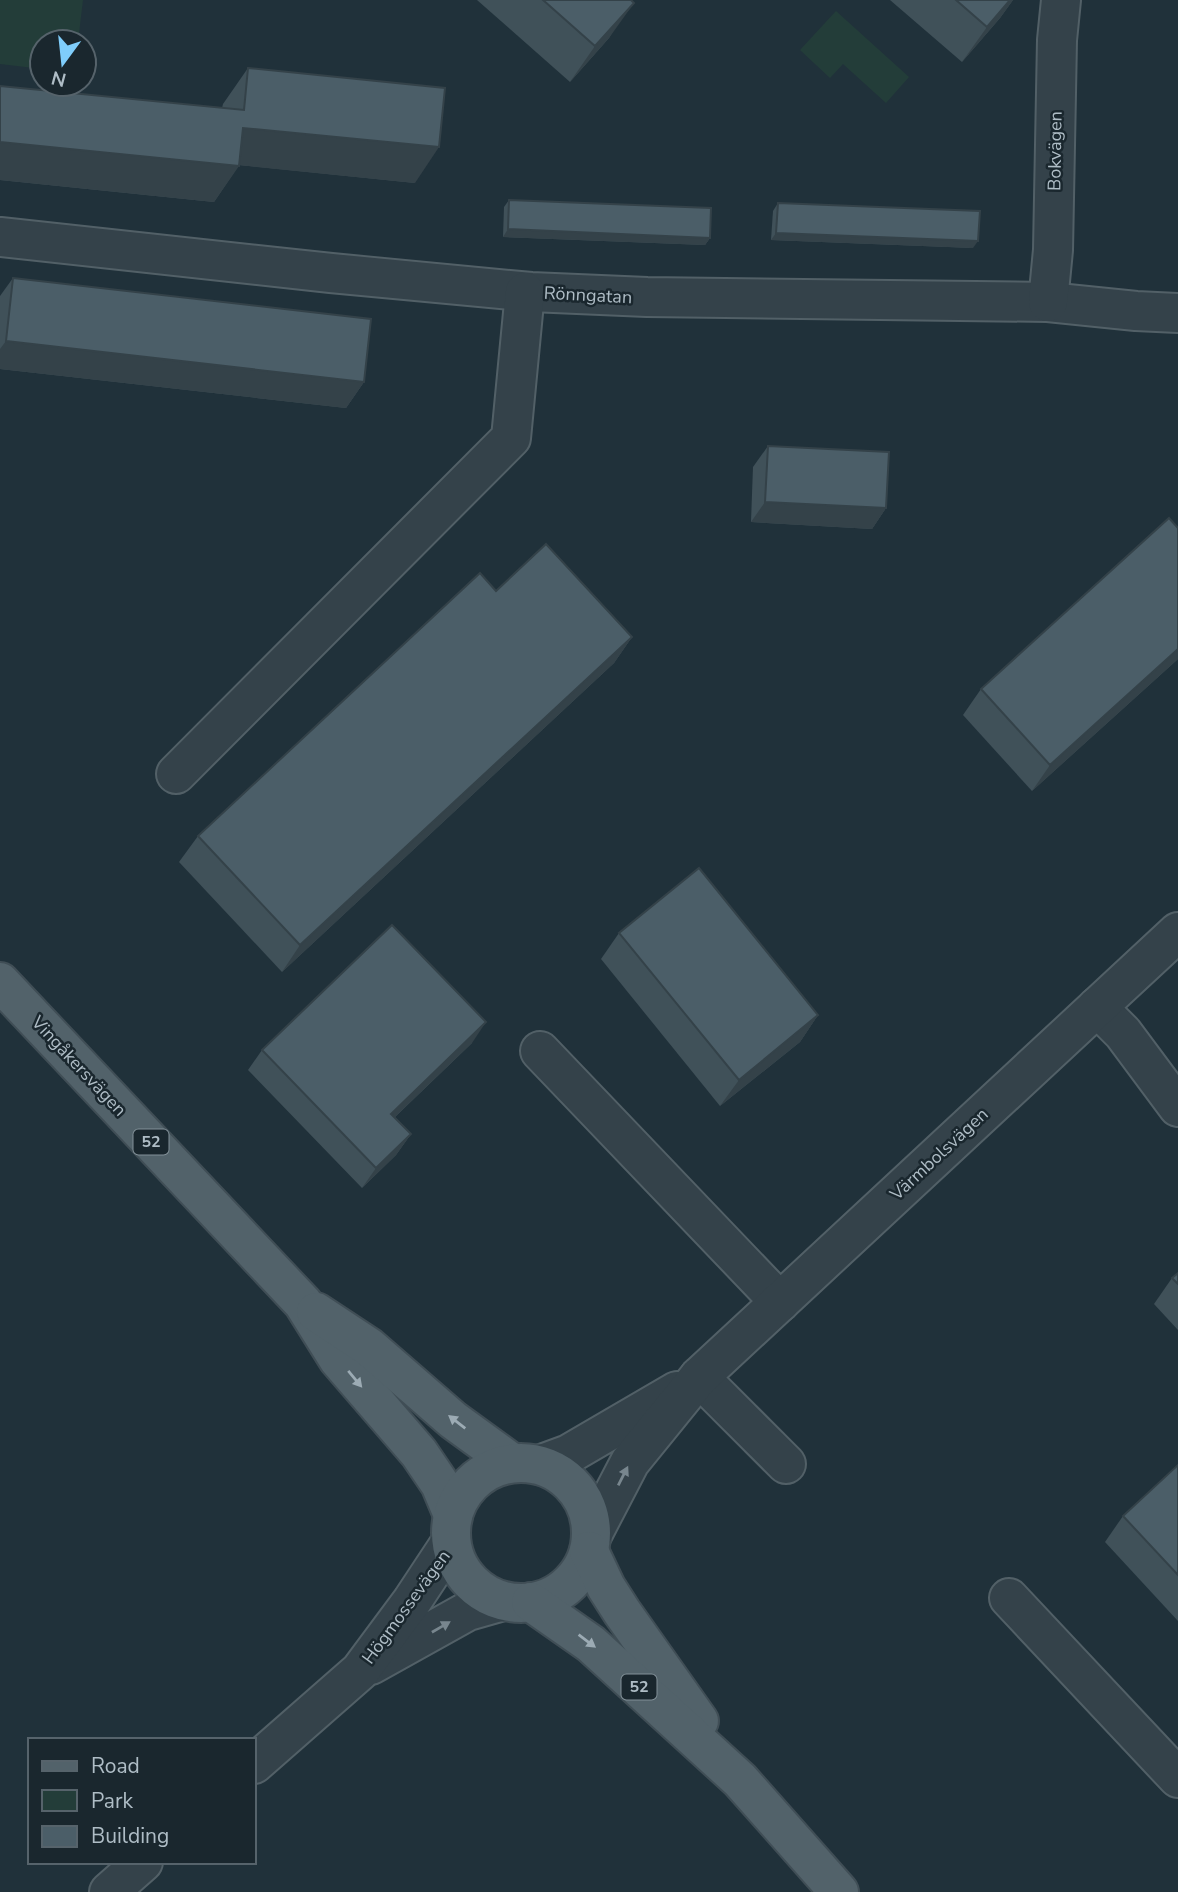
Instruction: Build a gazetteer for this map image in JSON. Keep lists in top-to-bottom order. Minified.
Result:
{"streets":{"main road":["Vingåkersvägen","52"],"street":["Bokvägen","Rönngatan","Värmbolsvägen","Högmossevägen"]},"crossings":[["Bokvägen","Rönngatan"],["Vingåkersvägen","Värmbolsvägen"],["Vingåkersvägen","Högmossevägen"],["Värmbolsvägen","Högmossevägen"]],"one_way":["Högmossevägen"],"legend":["Road","Park","Building"],"north":"bottom"}
